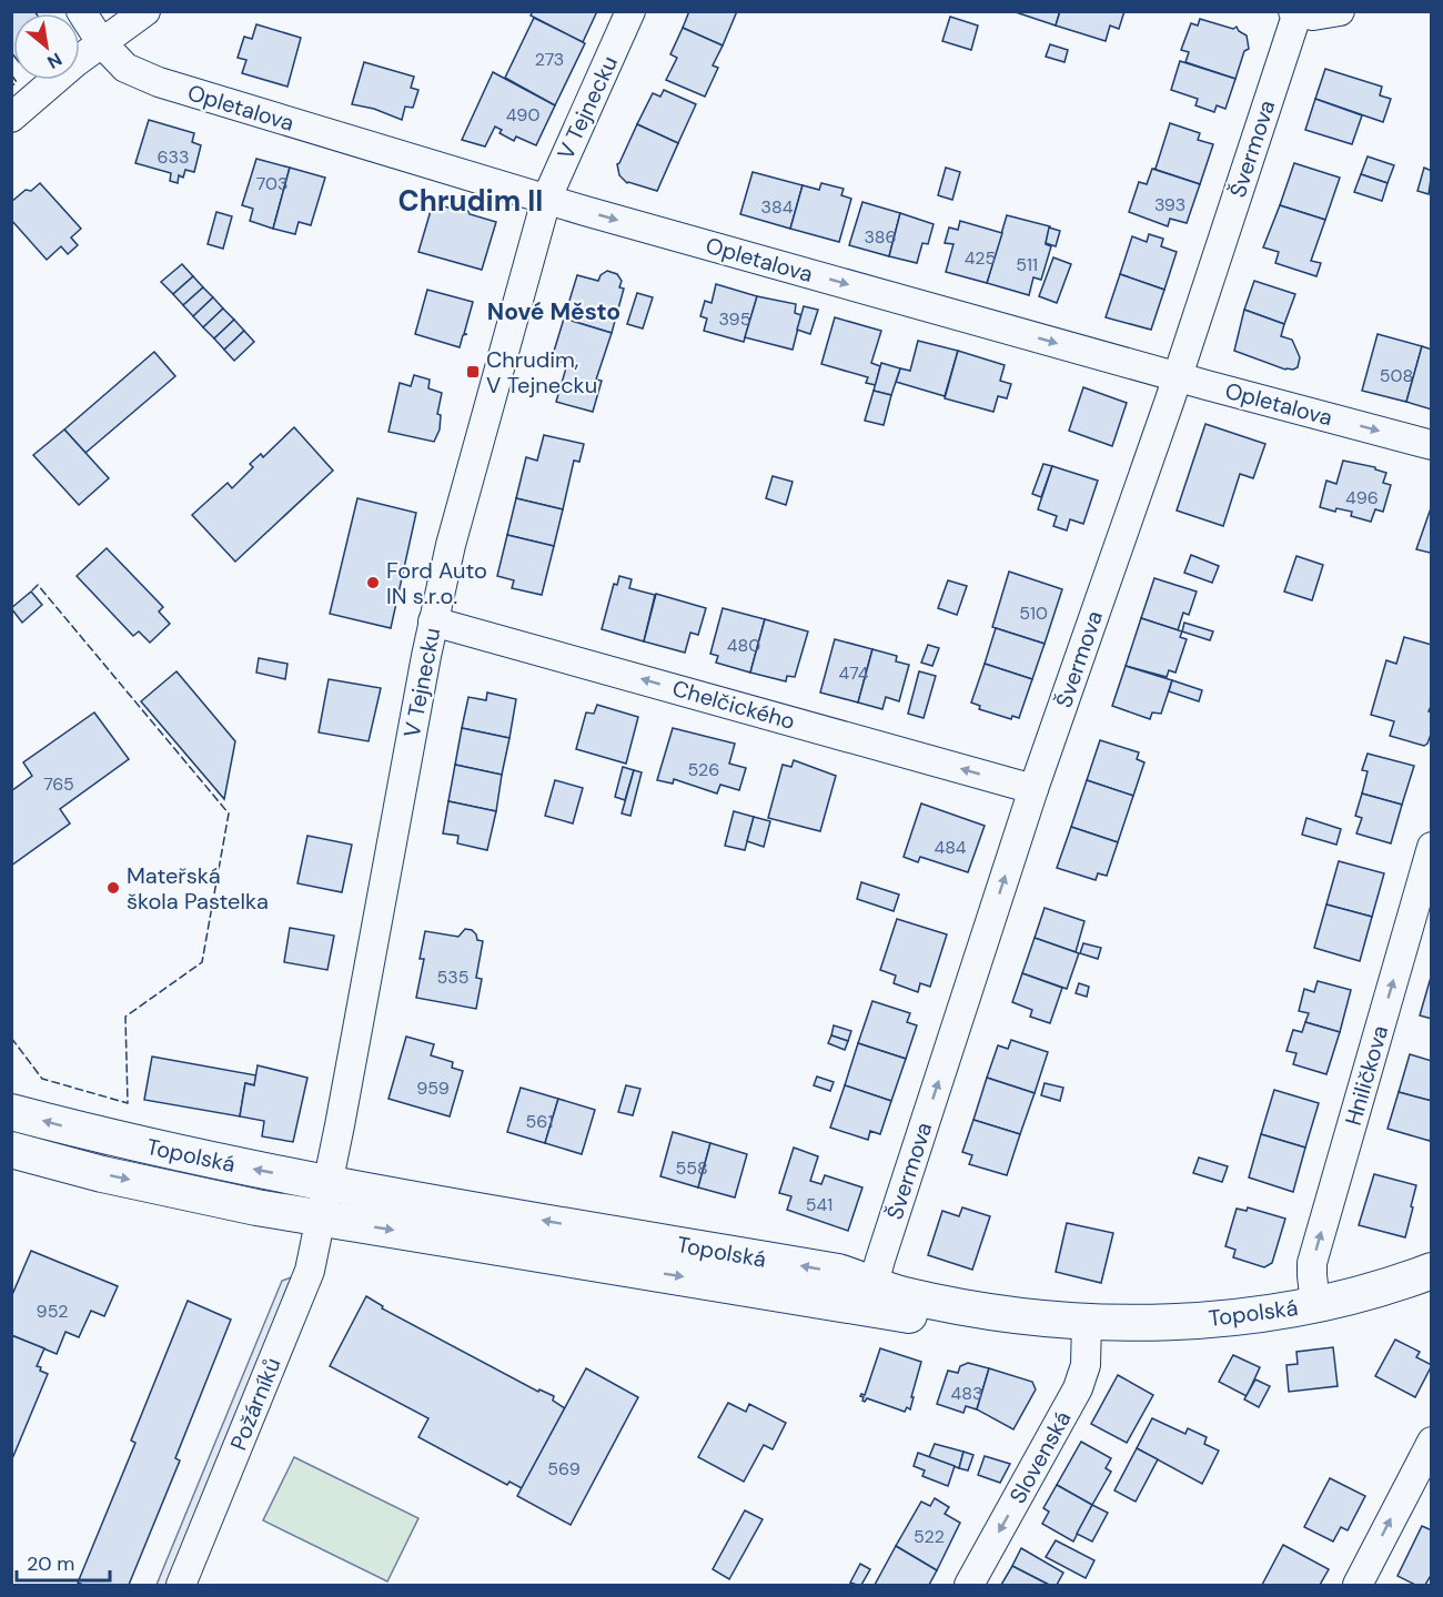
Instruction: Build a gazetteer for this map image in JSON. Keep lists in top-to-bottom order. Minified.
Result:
{"streets":{"street":["Opletalova","V Tejnecku","Švermova","Chelčického","Hniličkova","Topolská","Požárníků","Slovenská"]},"crossings":[["Opletalova","V Tejnecku"],["Opletalova","Švermova"],["V Tejnecku","Chelčického"],["V Tejnecku","Topolská"],["V Tejnecku","Požárníků"],["Švermova","Chelčického"],["Švermova","Topolská"],["Hniličkova","Topolská"],["Topolská","Požárníků"],["Topolská","Slovenská"]],"one_way":["Opletalova","Švermova","Chelčického","Hniličkova","Slovenská"],"districts":["Chrudim II","Nové Město"],"places":{"transit":["Chrudim, V Tejnecku"],"other":["Ford Auto IN s.r.o.","Mateřská škola Pastelka"]},"house_numbers":["273","490","633","703","393","384","386","425","511","395","508","496","510","480","474","526","765","484","535","959","561","558","541","952","483","569","522"],"scale_bar":"20 m","north":"bottom right"}
